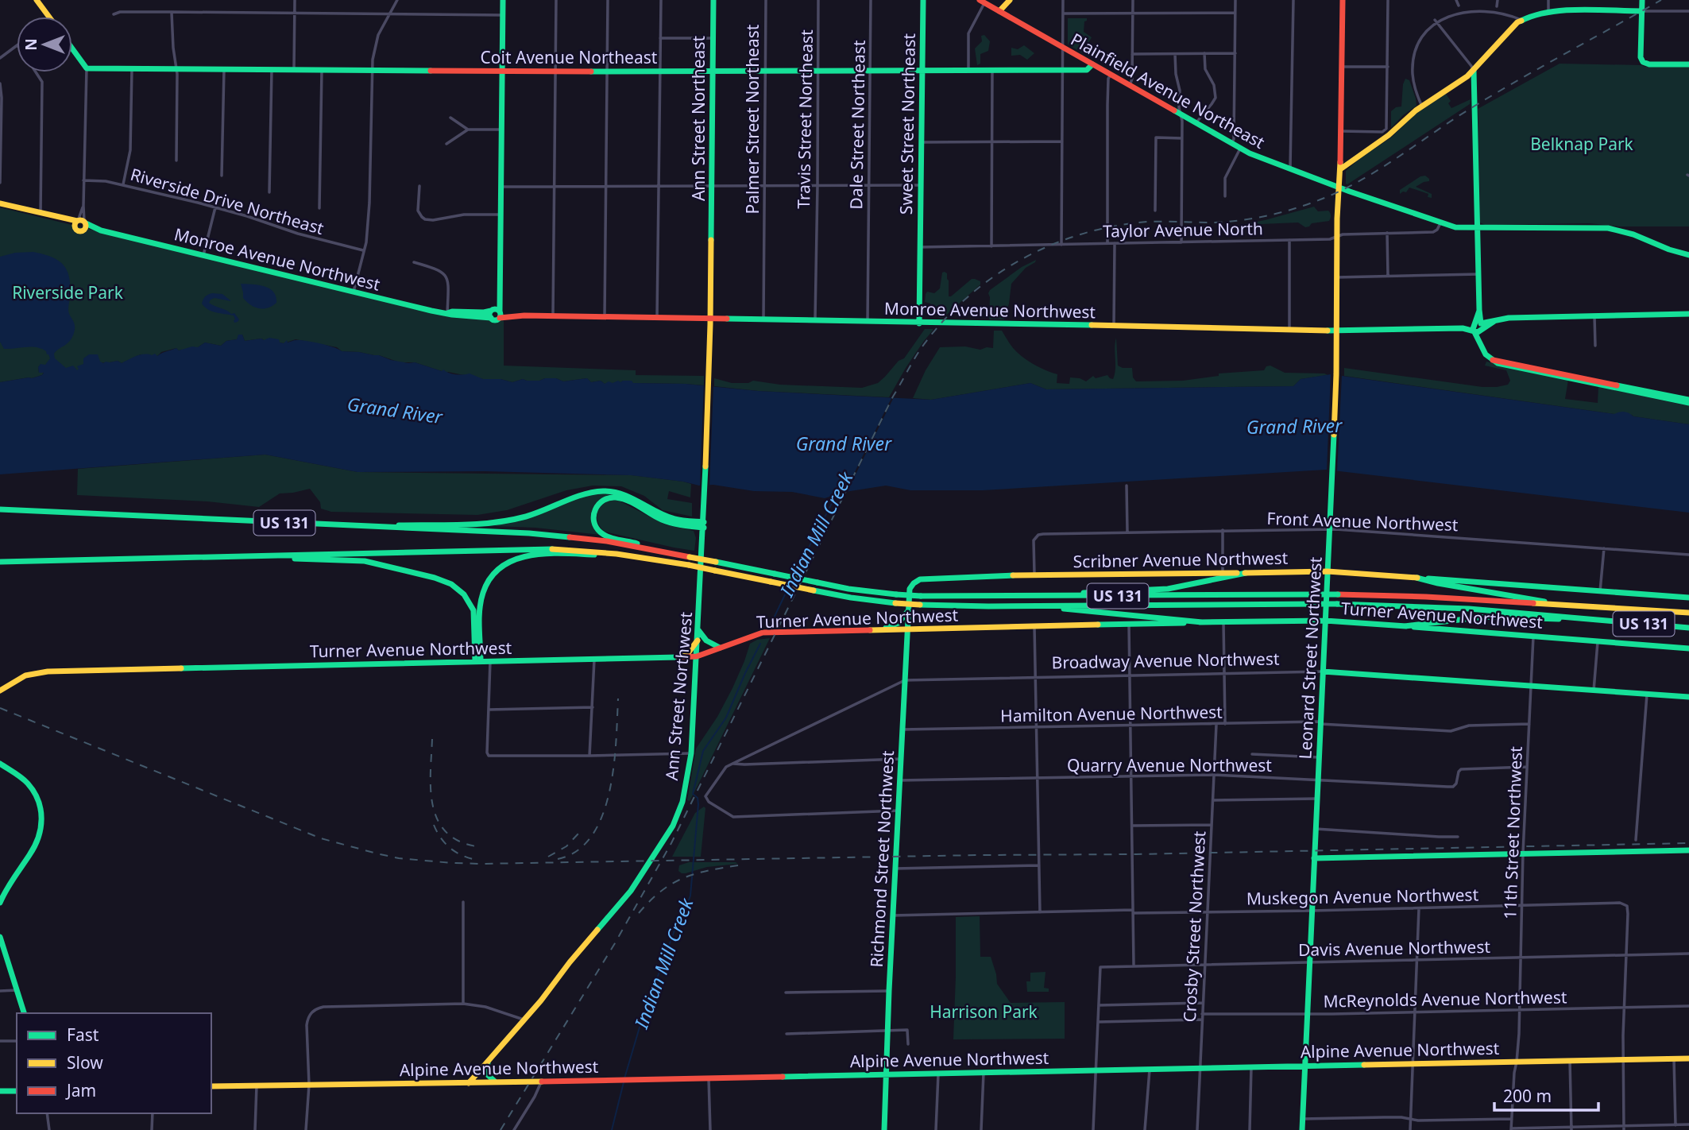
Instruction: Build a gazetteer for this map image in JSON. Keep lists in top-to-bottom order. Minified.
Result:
{"streets":{"main road":["Coit Avenue Northeast","Plainfield Avenue Northeast","Ann Street Northeast","Sweet Street Northeast","Monroe Avenue Northwest","US 131","Scribner Avenue Northwest","Turner Avenue Northwest","Leonard Street Northwest","Broadway Avenue Northwest","Ann Street Northwest","Richmond Street Northwest","Alpine Avenue Northwest"],"street":["Palmer Street Northeast","Travis Street Northeast","Dale Street Northeast","Riverside Drive Northeast","Taylor Avenue North","Front Avenue Northwest","Hamilton Avenue Northwest","Quarry Avenue Northwest","11th Street Northwest","Muskegon Avenue Northwest","Crosby Street Northwest","Davis Avenue Northwest","McReynolds Avenue Northwest"]},"crossings":[["Coit Avenue Northeast","Plainfield Avenue Northeast"],["Coit Avenue Northeast","Ann Street Northeast"],["Coit Avenue Northeast","Palmer Street Northeast"],["Coit Avenue Northeast","Travis Street Northeast"],["Coit Avenue Northeast","Sweet Street Northeast"],["Coit Avenue Northeast","Dale Street Northeast"],["Plainfield Avenue Northeast","Taylor Avenue North"],["Plainfield Avenue Northeast","Leonard Street Northwest"],["Ann Street Northeast","Ann Street Northwest"],["Palmer Street Northeast","Monroe Avenue Northwest"],["Travis Street Northeast","Monroe Avenue Northwest"],["Sweet Street Northeast","Taylor Avenue North"],["Sweet Street Northeast","Monroe Avenue Northwest"],["Dale Street Northeast","Monroe Avenue Northwest"],["Taylor Avenue North","Leonard Street Northwest"],["Monroe Avenue Northwest","Leonard Street Northwest"],["Monroe Avenue Northwest","Ann Street Northwest"],["Front Avenue Northwest","Scribner Avenue Northwest"],["Front Avenue Northwest","Leonard Street Northwest"],["Scribner Avenue Northwest","Leonard Street Northwest"],["Scribner Avenue Northwest","Richmond Street Northwest"],["Turner Avenue Northwest","Leonard Street Northwest"],["Turner Avenue Northwest","Ann Street Northwest"],["Turner Avenue Northwest","11th Street Northwest"],["Turner Avenue Northwest","Richmond Street Northwest"],["Leonard Street Northwest","Broadway Avenue Northwest"],["Leonard Street Northwest","Hamilton Avenue Northwest"],["Leonard Street Northwest","Quarry Avenue Northwest"],["Leonard Street Northwest","Muskegon Avenue Northwest"],["Leonard Street Northwest","Davis Avenue Northwest"],["Leonard Street Northwest","McReynolds Avenue Northwest"],["Leonard Street Northwest","Alpine Avenue Northwest"],["Broadway Avenue Northwest","11th Street Northwest"],["Broadway Avenue Northwest","Richmond Street Northwest"],["Ann Street Northwest","Alpine Avenue Northwest"],["Hamilton Avenue Northwest","11th Street Northwest"],["Hamilton Avenue Northwest","Richmond Street Northwest"],["Hamilton Avenue Northwest","Crosby Street Northwest"],["Quarry Avenue Northwest","11th Street Northwest"],["Quarry Avenue Northwest","Richmond Street Northwest"],["Quarry Avenue Northwest","Crosby Street Northwest"],["11th Street Northwest","Muskegon Avenue Northwest"],["11th Street Northwest","Davis Avenue Northwest"],["11th Street Northwest","McReynolds Avenue Northwest"],["11th Street Northwest","Alpine Avenue Northwest"],["Richmond Street Northwest","Muskegon Avenue Northwest"],["Richmond Street Northwest","Alpine Avenue Northwest"],["Muskegon Avenue Northwest","Crosby Street Northwest"],["Muskegon Avenue Northwest","Davis Avenue Northwest"],["Crosby Street Northwest","Davis Avenue Northwest"],["Crosby Street Northwest","McReynolds Avenue Northwest"],["Crosby Street Northwest","Alpine Avenue Northwest"]],"water":["Grand River","Indian Mill Creek"],"parks":["Belknap Park","Riverside Park","Harrison Park"],"legend":["Fast","Slow","Jam"],"scale_bar":"200 m","north":"left"}
